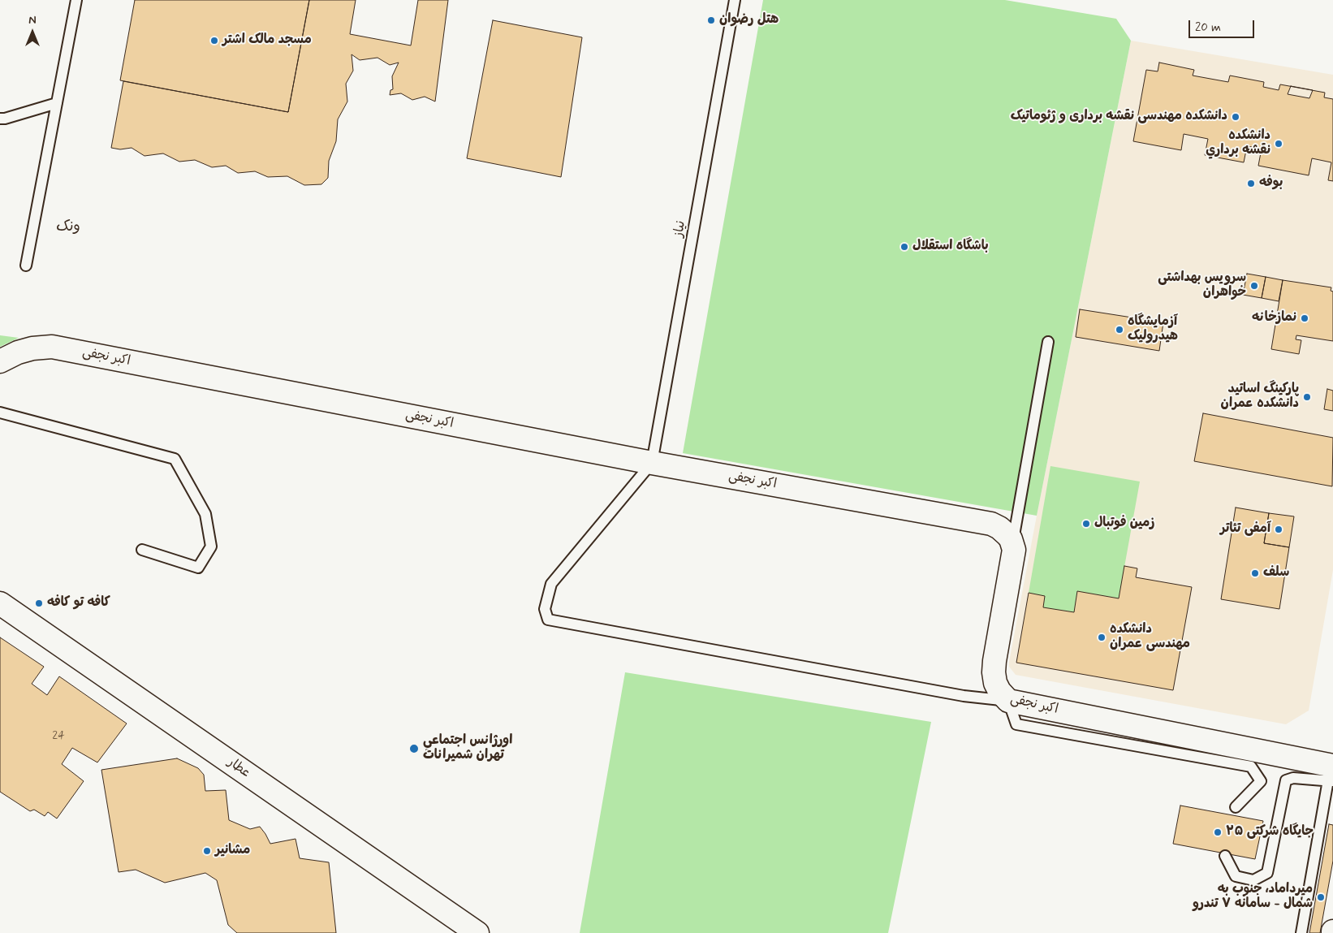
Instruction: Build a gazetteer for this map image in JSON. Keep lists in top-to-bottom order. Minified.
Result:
{"streets":{"main road":["اکبر نجفی","عطار"],"lane":["نیاز"]},"crossings":[["نیاز","اکبر نجفی"]],"districts":["ونک"],"places":["هتل رضوان","مسجد مالک اشتر","دانشکده مهندسی نقشه برداری و ژئوماتیک","دانشكده نقشه برداري","بوفه","باشگاه استقلال","سرویس بهداشتی خواهران","نمازخانه","آزمایشگاه هیدرولیک","پارکینگ اساتید دانشکده عمران","زمین فوتبال","آمفی تئاتر","سلف","کافه تو کافه","دانشکده مهندسی عمران","اورژانس اجتماعي تهران شميرانات","جایگاه شرکتی ۲۵","مشانیر","میرداماد، جنوب به شمال - سامانه ۷ تندرو"],"house_numbers":["24"],"scale_bar":"20 m","north":"top"}
